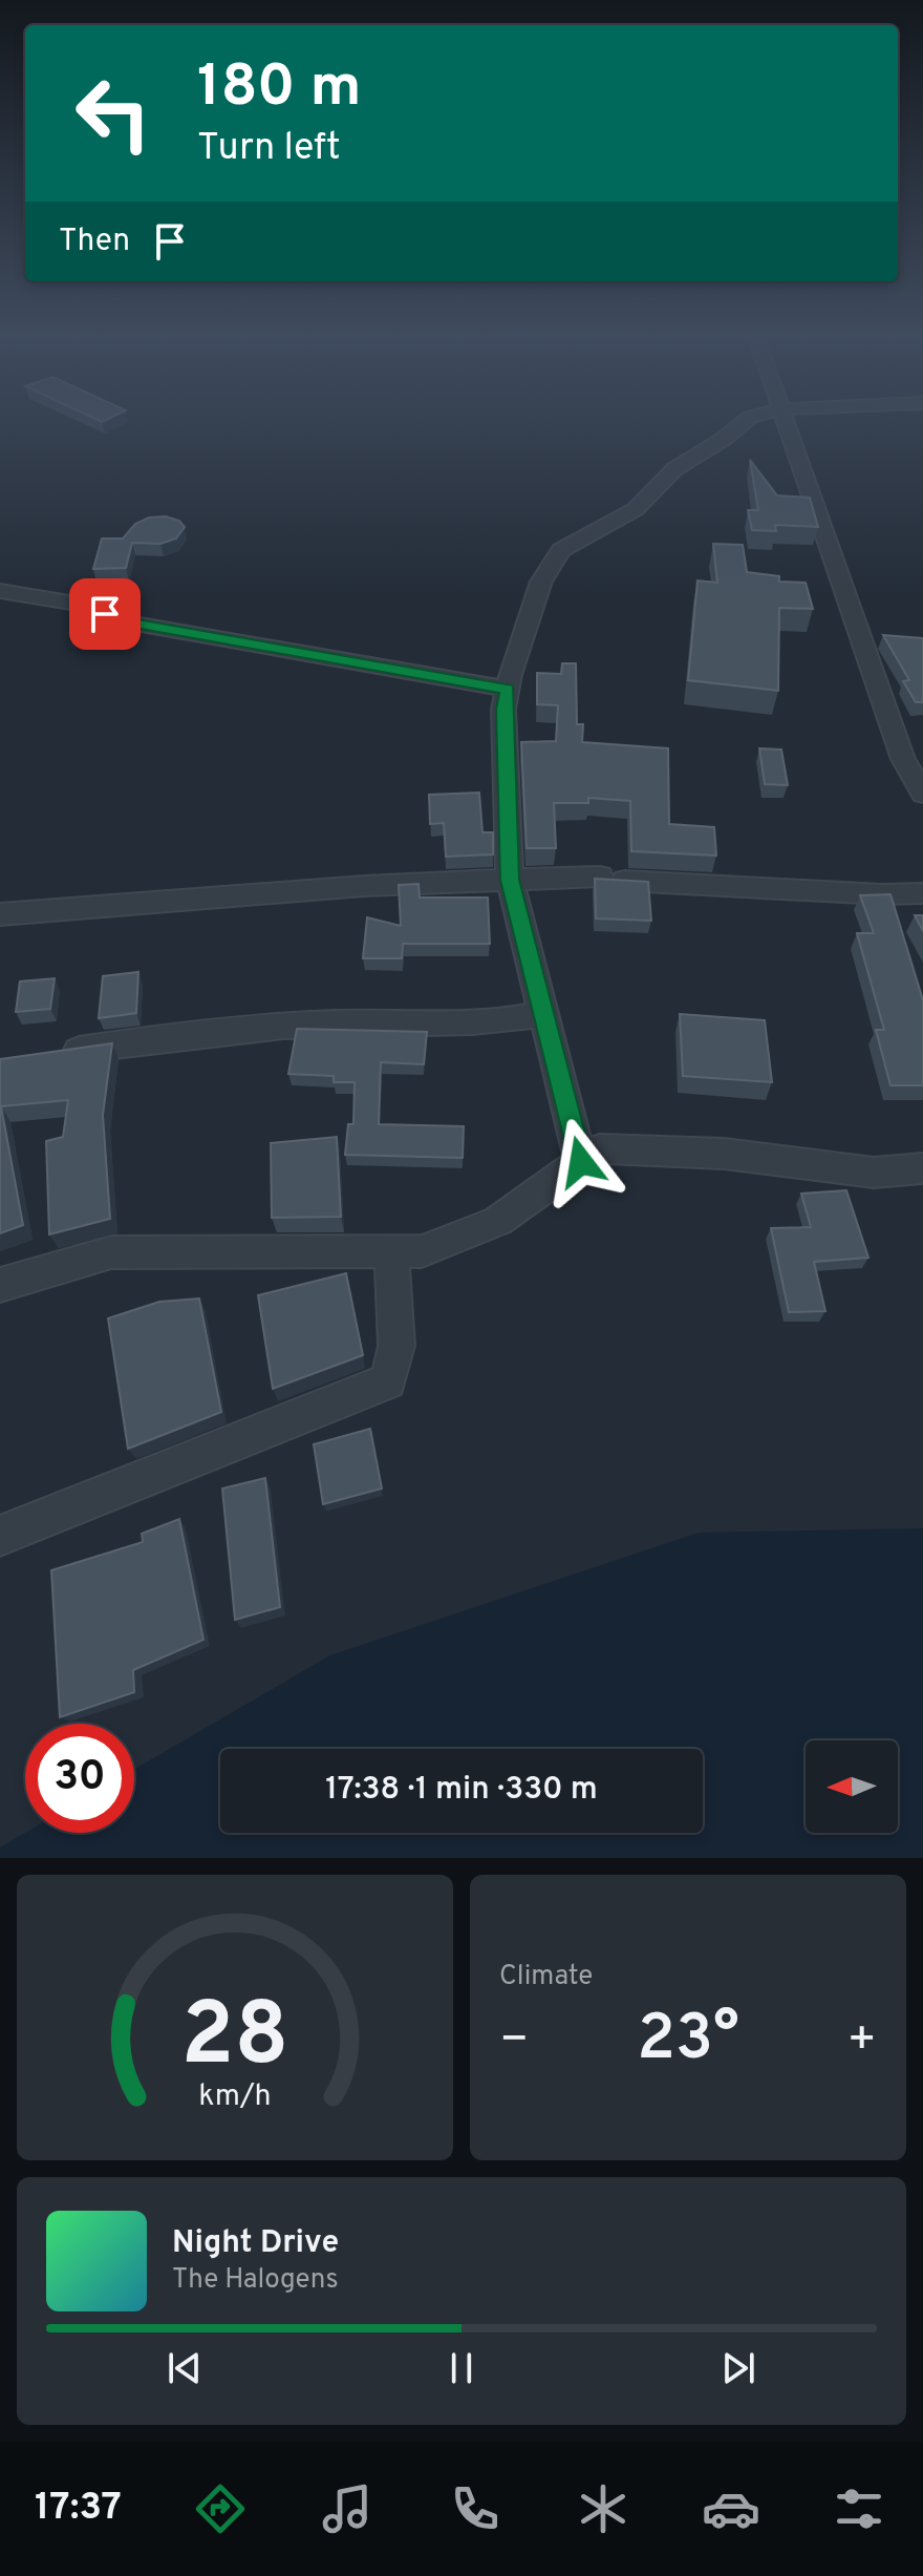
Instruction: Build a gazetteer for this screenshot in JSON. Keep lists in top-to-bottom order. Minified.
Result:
{"north":"left","page":{"turn":["180 m","Turn left"],"then":"Then","limit":"30","trip":"17:38 · 1 min · 330 m","tile":"Climate","heat":["−","23°","+"],"song":["Night Drive","The Halogens"],"tabs":"17:37","gauge":["28","km/h"]}}
